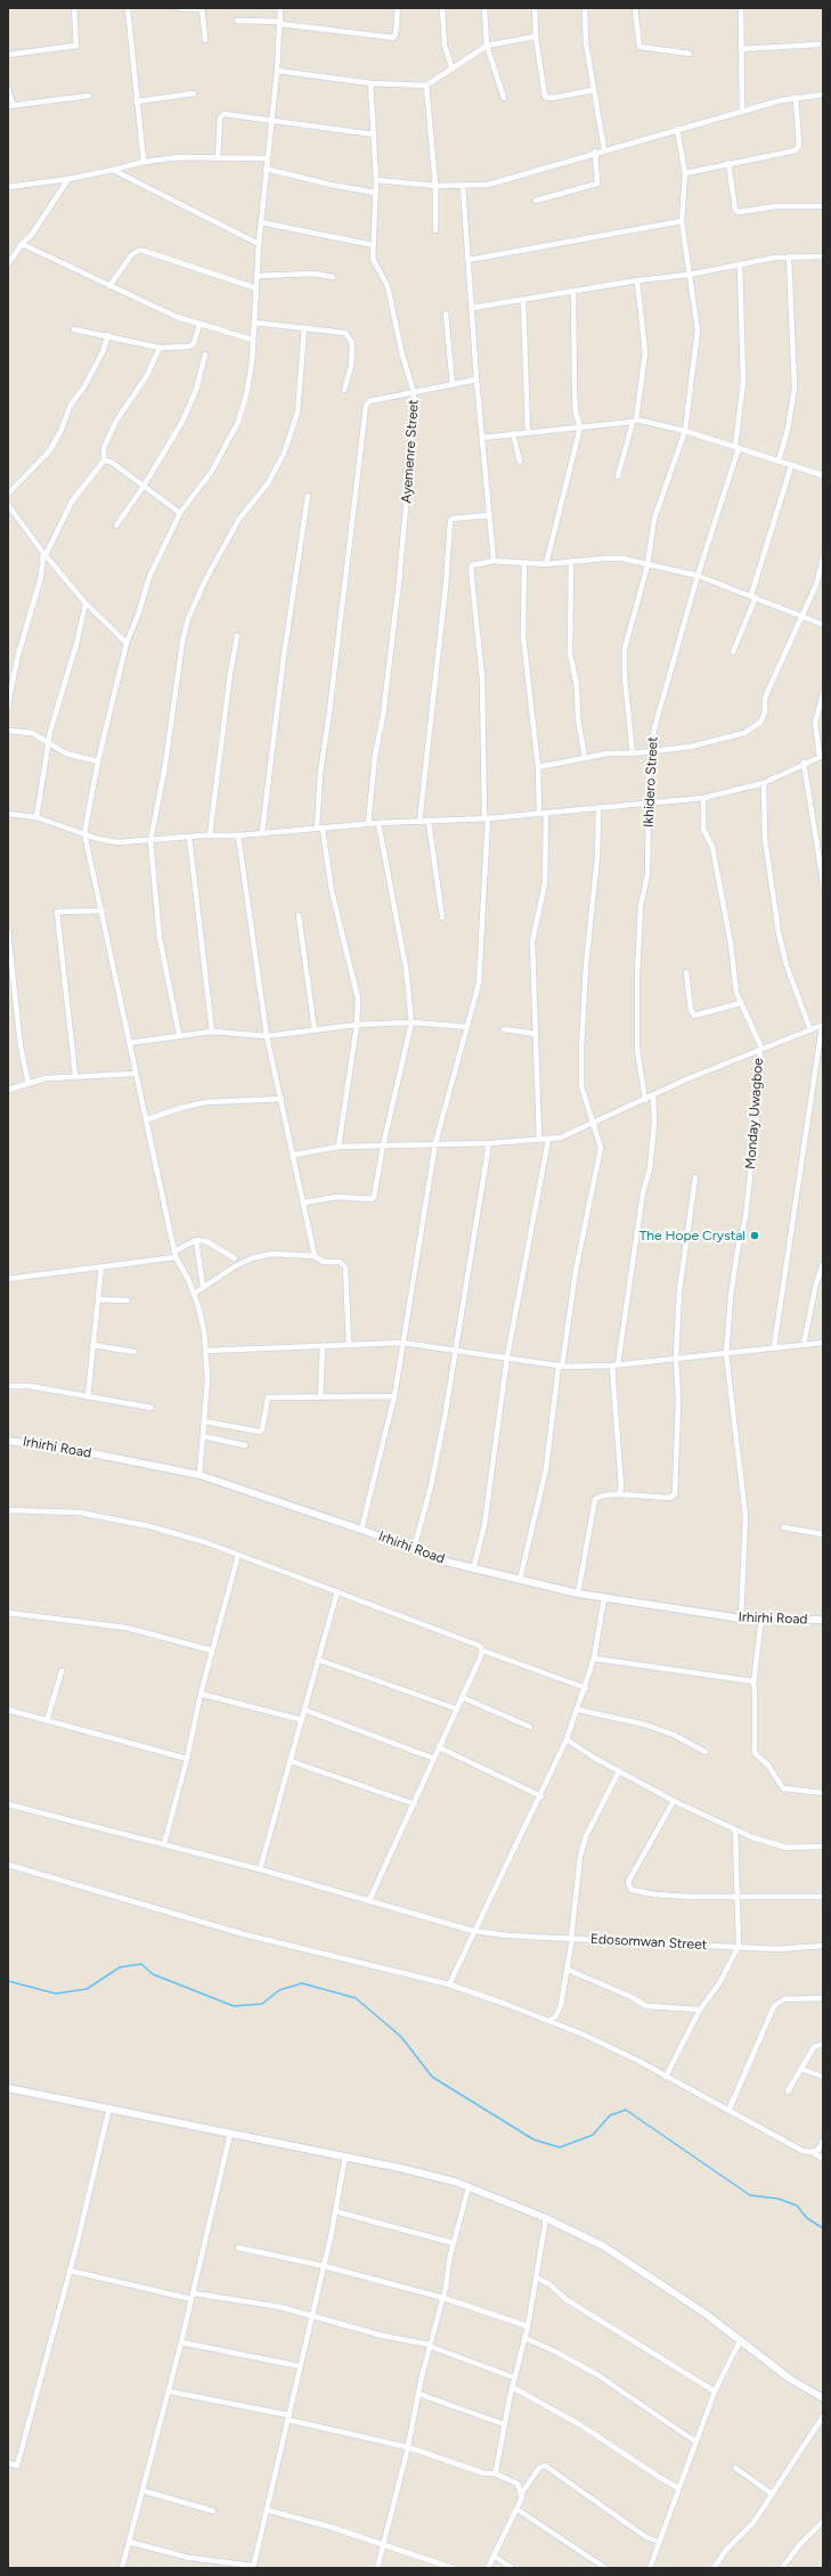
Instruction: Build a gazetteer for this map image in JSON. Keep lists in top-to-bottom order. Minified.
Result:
{"streets":{"street":["Ayemenre Street","Ikhidero Street","Monday Uwagboe","Irhirhi Road","Edosomwan Street"]},"crossings":[["Monday Uwagboe","Irhirhi Road"]],"places":["The Hope Crystal"]}
